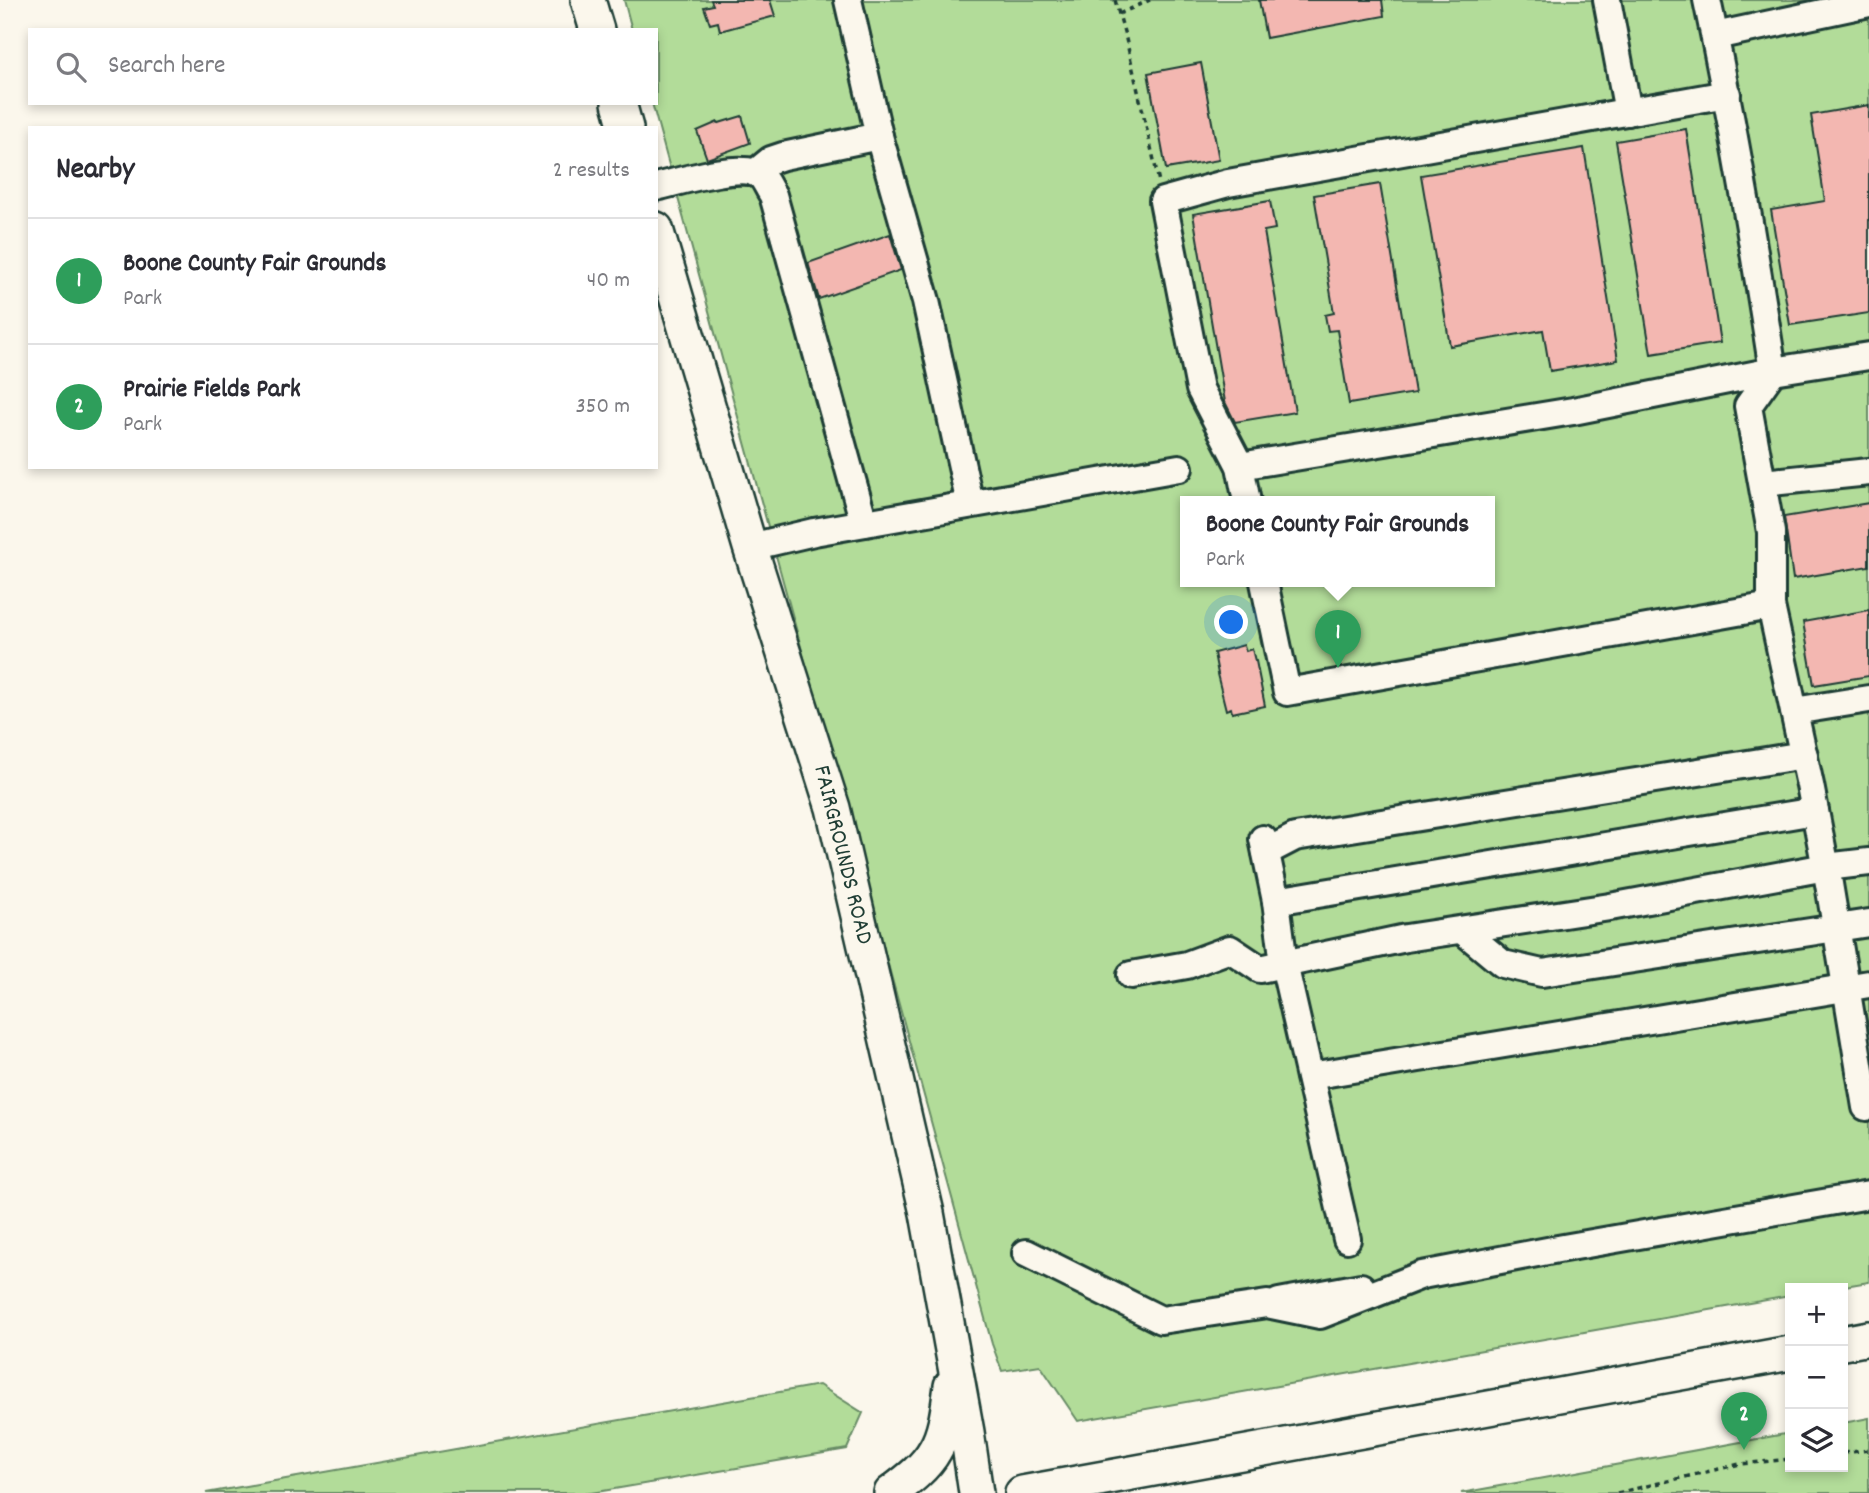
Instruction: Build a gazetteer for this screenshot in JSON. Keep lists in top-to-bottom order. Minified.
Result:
{"streets":{"main road":["FAIRGROUNDS ROAD"]},"page":{"search":"Search here","heading":["Nearby","2 results"],"list":[{"mark":"1","name":"Boone County Fair Grounds","note":"Park","value":"40 m"},{"mark":"2","name":"Prairie Fields Park","note":"Park","value":"350 m"}],"popup":["Boone County Fair Grounds","Park"],"pins":["1","2"],"map_buttons":["+","−"]}}
